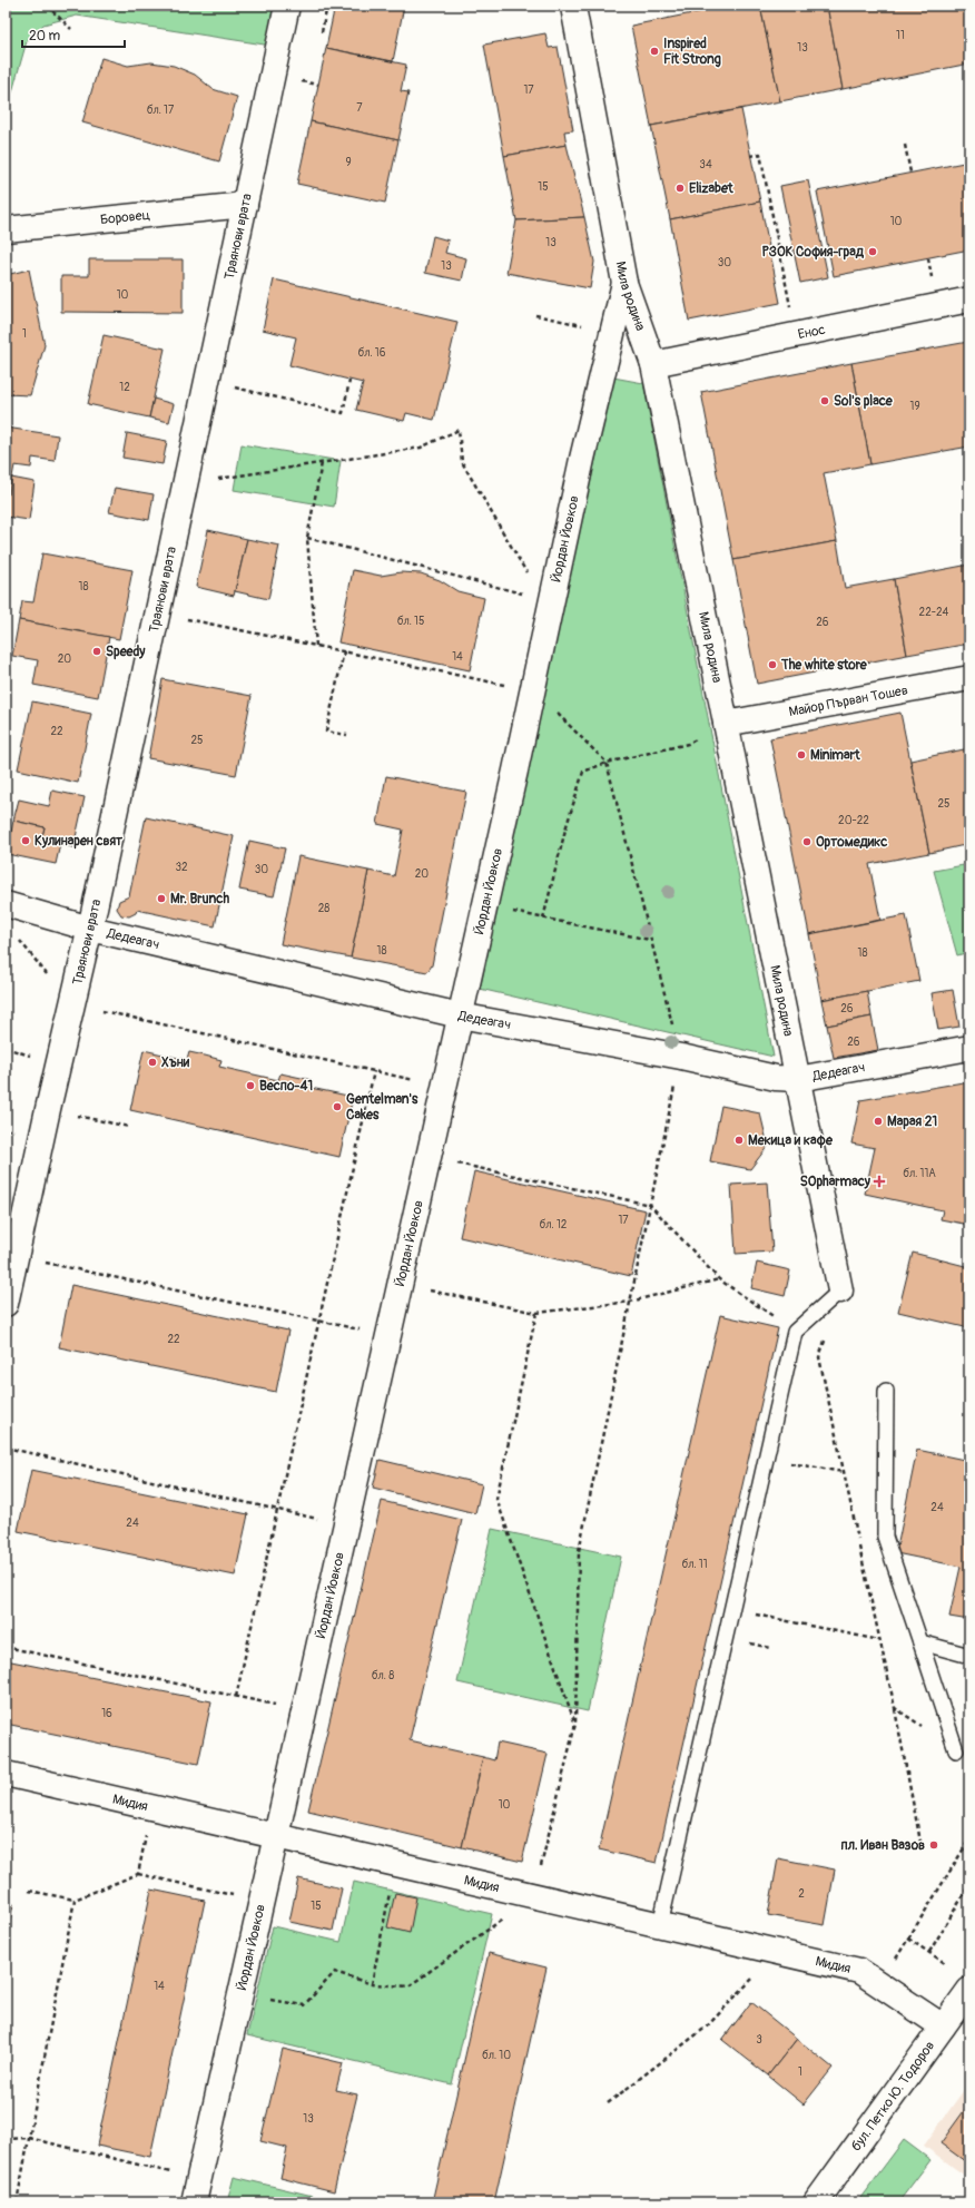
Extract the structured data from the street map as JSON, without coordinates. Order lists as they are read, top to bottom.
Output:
{
  "streets": {
    "street": [
      "Боровец",
      "Траянови врата",
      "Мила родина",
      "Енос",
      "Йордан Йовков",
      "Майор Първан Тошев",
      "Дедеагач",
      "Мидия",
      "бул. Петко Ю. Тодоров"
    ]
  },
  "crossings": [
    ["Боровец", "Траянови врата"],
    ["Траянови врата", "Дедеагач"],
    ["Мила родина", "Енос"],
    ["Мила родина", "Йордан Йовков"],
    ["Мила родина", "Майор Първан Тошев"],
    ["Мила родина", "Дедеагач"],
    ["Йордан Йовков", "Дедеагач"],
    ["Йордан Йовков", "Мидия"],
    ["Мидия", "бул. Петко Ю. Тодоров"]
  ],
  "places": {
    "other": [
      "Inspired Fit Strong",
      "Elizabet",
      "РЗОК София-град",
      "Sol's place",
      "Speedy",
      "The white store",
      "Minimart",
      "Кулинарен свят",
      "Ортомедикс",
      "Mr. Brunch",
      "Хъни",
      "Веспо-41",
      "Gentelman's Cakes",
      "Марая 21",
      "Мекица и кафе",
      "пл. Иван Вазов"
    ],
    "health": ["SOpharmacy"]
  },
  "house_numbers": [
    "11",
    "13",
    "17",
    "7",
    "бл. 17",
    "9",
    "34",
    "15",
    "10",
    "13",
    "30",
    "13",
    "10",
    "1",
    "бл. 16",
    "12",
    "19",
    "18",
    "22-24",
    "бл. 15",
    "26",
    "14",
    "20",
    "22",
    "25",
    "25",
    "20-22",
    "32",
    "30",
    "20",
    "28",
    "18",
    "18",
    "26",
    "26",
    "бл. 11А",
    "17",
    "бл. 12",
    "22",
    "24",
    "24",
    "бл. 11",
    "бл. 8",
    "16",
    "10",
    "2",
    "15",
    "14",
    "3",
    "бл. 10",
    "1",
    "13"
  ],
  "scale_bar": "20 m"
}
